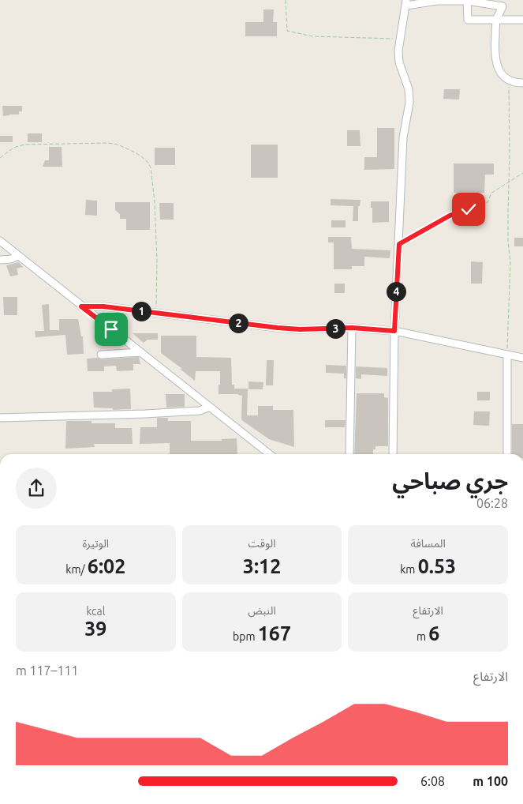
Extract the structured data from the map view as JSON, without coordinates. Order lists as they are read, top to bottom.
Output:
{
  "page": {
    "pins": [
      "4",
      "1",
      "2",
      "3"
    ],
    "heading": ["جري صباحي", "06:28"],
    "stats": [
      ["المسافة", "0.53 km"],
      ["الوقت", "3:12"],
      ["الوتيرة", "6:02 /km"],
      ["الارتفاع", "6 m"],
      ["النبض", "167 bpm"],
      ["kcal", "39"]
    ],
    "chart": ["الارتفاع", "111–117 m"],
    "list": [
      {
        "name": "100 m",
        "note": "6:08"
      }
    ]
  }
}
